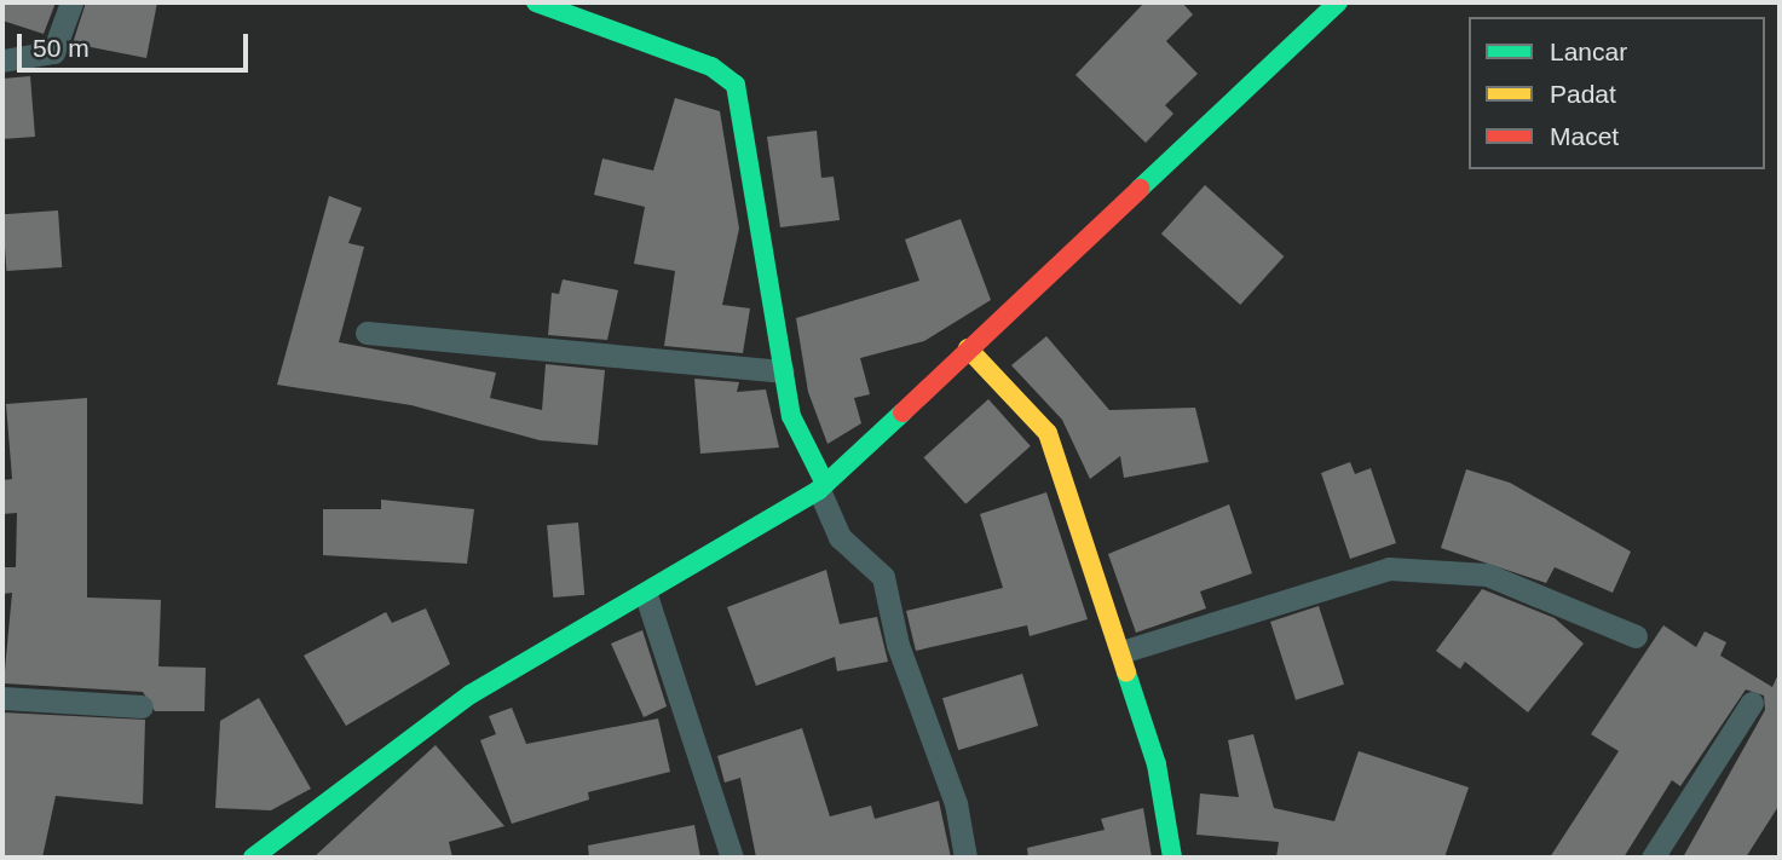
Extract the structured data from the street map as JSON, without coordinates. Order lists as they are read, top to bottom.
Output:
{
  "legend": ["Lancar", "Padat", "Macet"],
  "scale_bar": "50 m"
}
